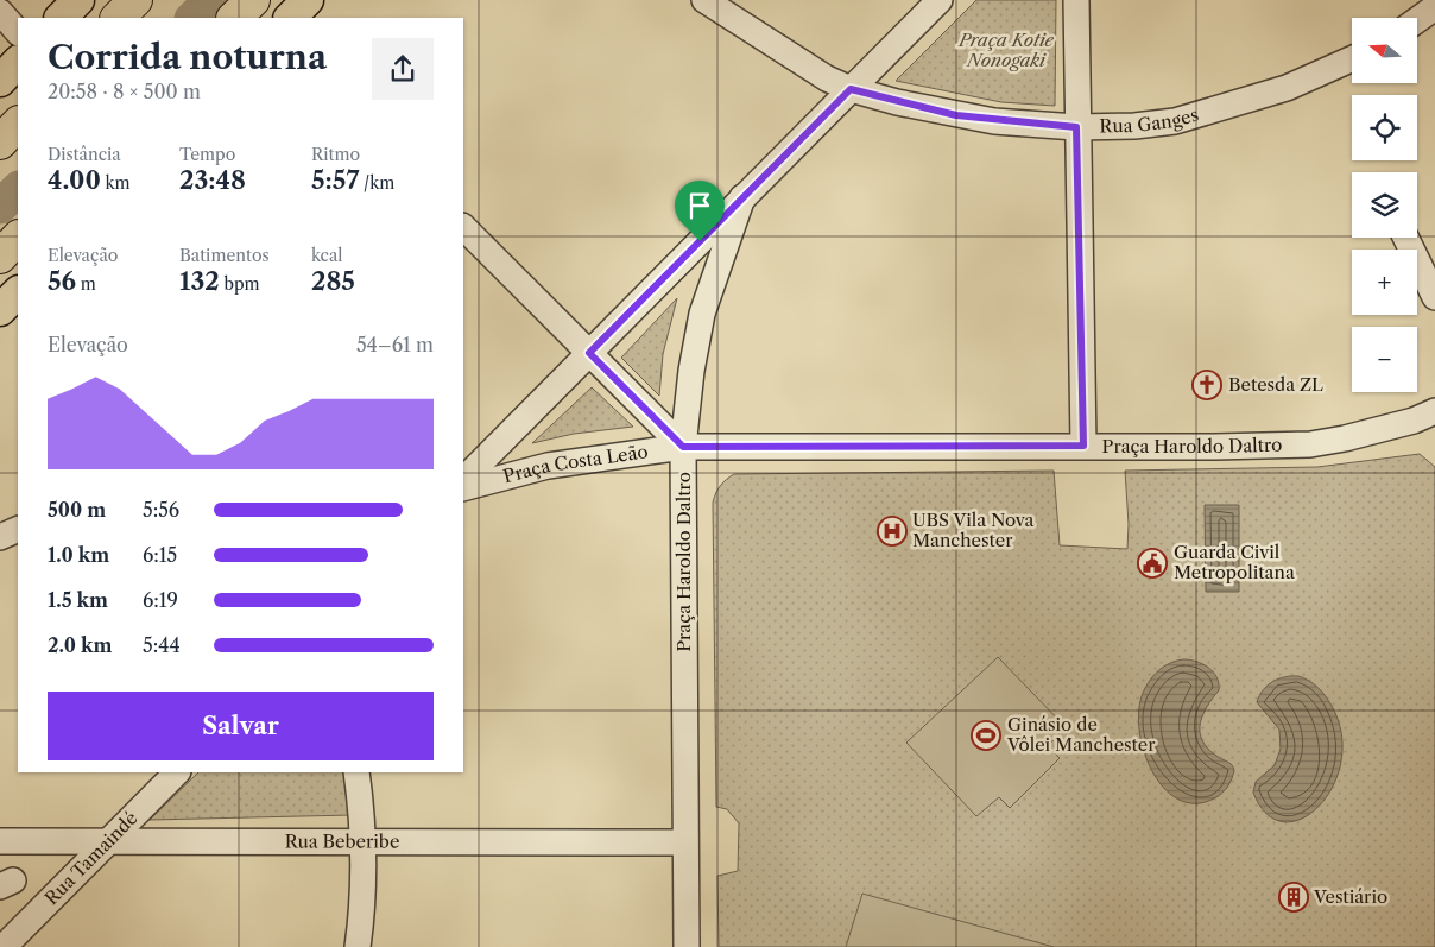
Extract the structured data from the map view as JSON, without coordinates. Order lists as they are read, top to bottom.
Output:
{
  "streets": {
    "street": [
      "Rua Ganges",
      "Praça Haroldo Daltro",
      "Praça Costa Leão",
      "Rua Beberibe",
      "Rua Tamaindé"
    ]
  },
  "crossings": [
    ["Praça Haroldo Daltro", "Praça Costa Leão"],
    ["Praça Haroldo Daltro", "Rua Beberibe"],
    ["Rua Beberibe", "Rua Tamaindé"]
  ],
  "parks": ["Praça Kotie Nonogaki"],
  "places": {
    "church": ["Betesda ZL"],
    "hospital": ["UBS Vila Nova Manchester"],
    "public building": ["Guarda Civil Metropolitana"],
    "sports": ["Ginásio de Vôlei Manchester"],
    "building": ["Vestiário"]
  },
  "north": "left",
  "page": {
    "map_buttons": ["+", "−"],
    "heading": ["Corrida noturna", "20:58 · 8 × 500 m"],
    "stats": [
      ["Distância", "4.00 km"],
      ["Tempo", "23:48"],
      ["Ritmo", "5:57 /km"],
      ["Elevação", "56 m"],
      ["Batimentos", "132 bpm"],
      ["kcal", "285"]
    ],
    "chart": ["Elevação", "54–61 m"],
    "list": [
      {
        "name": "500 m",
        "note": "5:56"
      },
      {
        "name": "1.0 km",
        "note": "6:15"
      },
      {
        "name": "1.5 km",
        "note": "6:19"
      },
      {
        "name": "2.0 km",
        "note": "5:44"
      }
    ],
    "buttons": "Salvar"
  }
}
